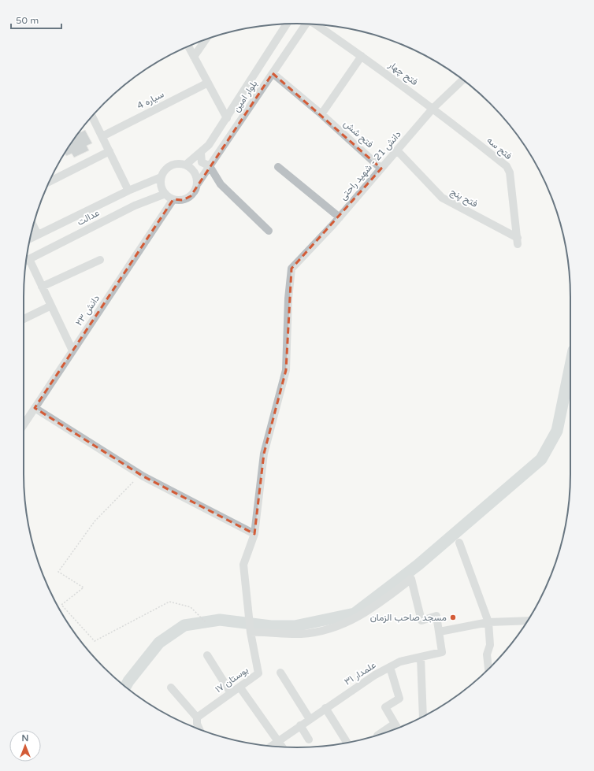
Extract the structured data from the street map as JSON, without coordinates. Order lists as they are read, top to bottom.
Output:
{
  "streets": {
    "street": [
      "فتح چهار",
      "بلوار امین",
      "سیاره 4",
      "فتح شش",
      "فتح سه",
      "دانش 21 - شهید راحتی",
      "فتح پنج",
      "عدالت",
      "دانش ۲۳",
      "علمدار ۳۱",
      "بوستان ۱۷"
    ]
  },
  "crossings": [
    ["فتح چهار", "فتح سه"],
    ["فتح چهار", "دانش 21 - شهید راحتی"],
    ["بلوار امین", "فتح شش"],
    ["بلوار امین", "عدالت"],
    ["بلوار امین", "دانش ۲۳"],
    ["فتح شش", "دانش 21 - شهید راحتی"],
    ["فتح سه", "دانش 21 - شهید راحتی"],
    ["فتح سه", "فتح پنج"],
    ["دانش 21 - شهید راحتی", "فتح پنج"],
    ["عدالت", "دانش ۲۳"],
    ["علمدار ۳۱", "بوستان ۱۷"]
  ],
  "places": ["مسجد صاحب الزمان"],
  "scale_bar": "50 m",
  "north": "top"
}
